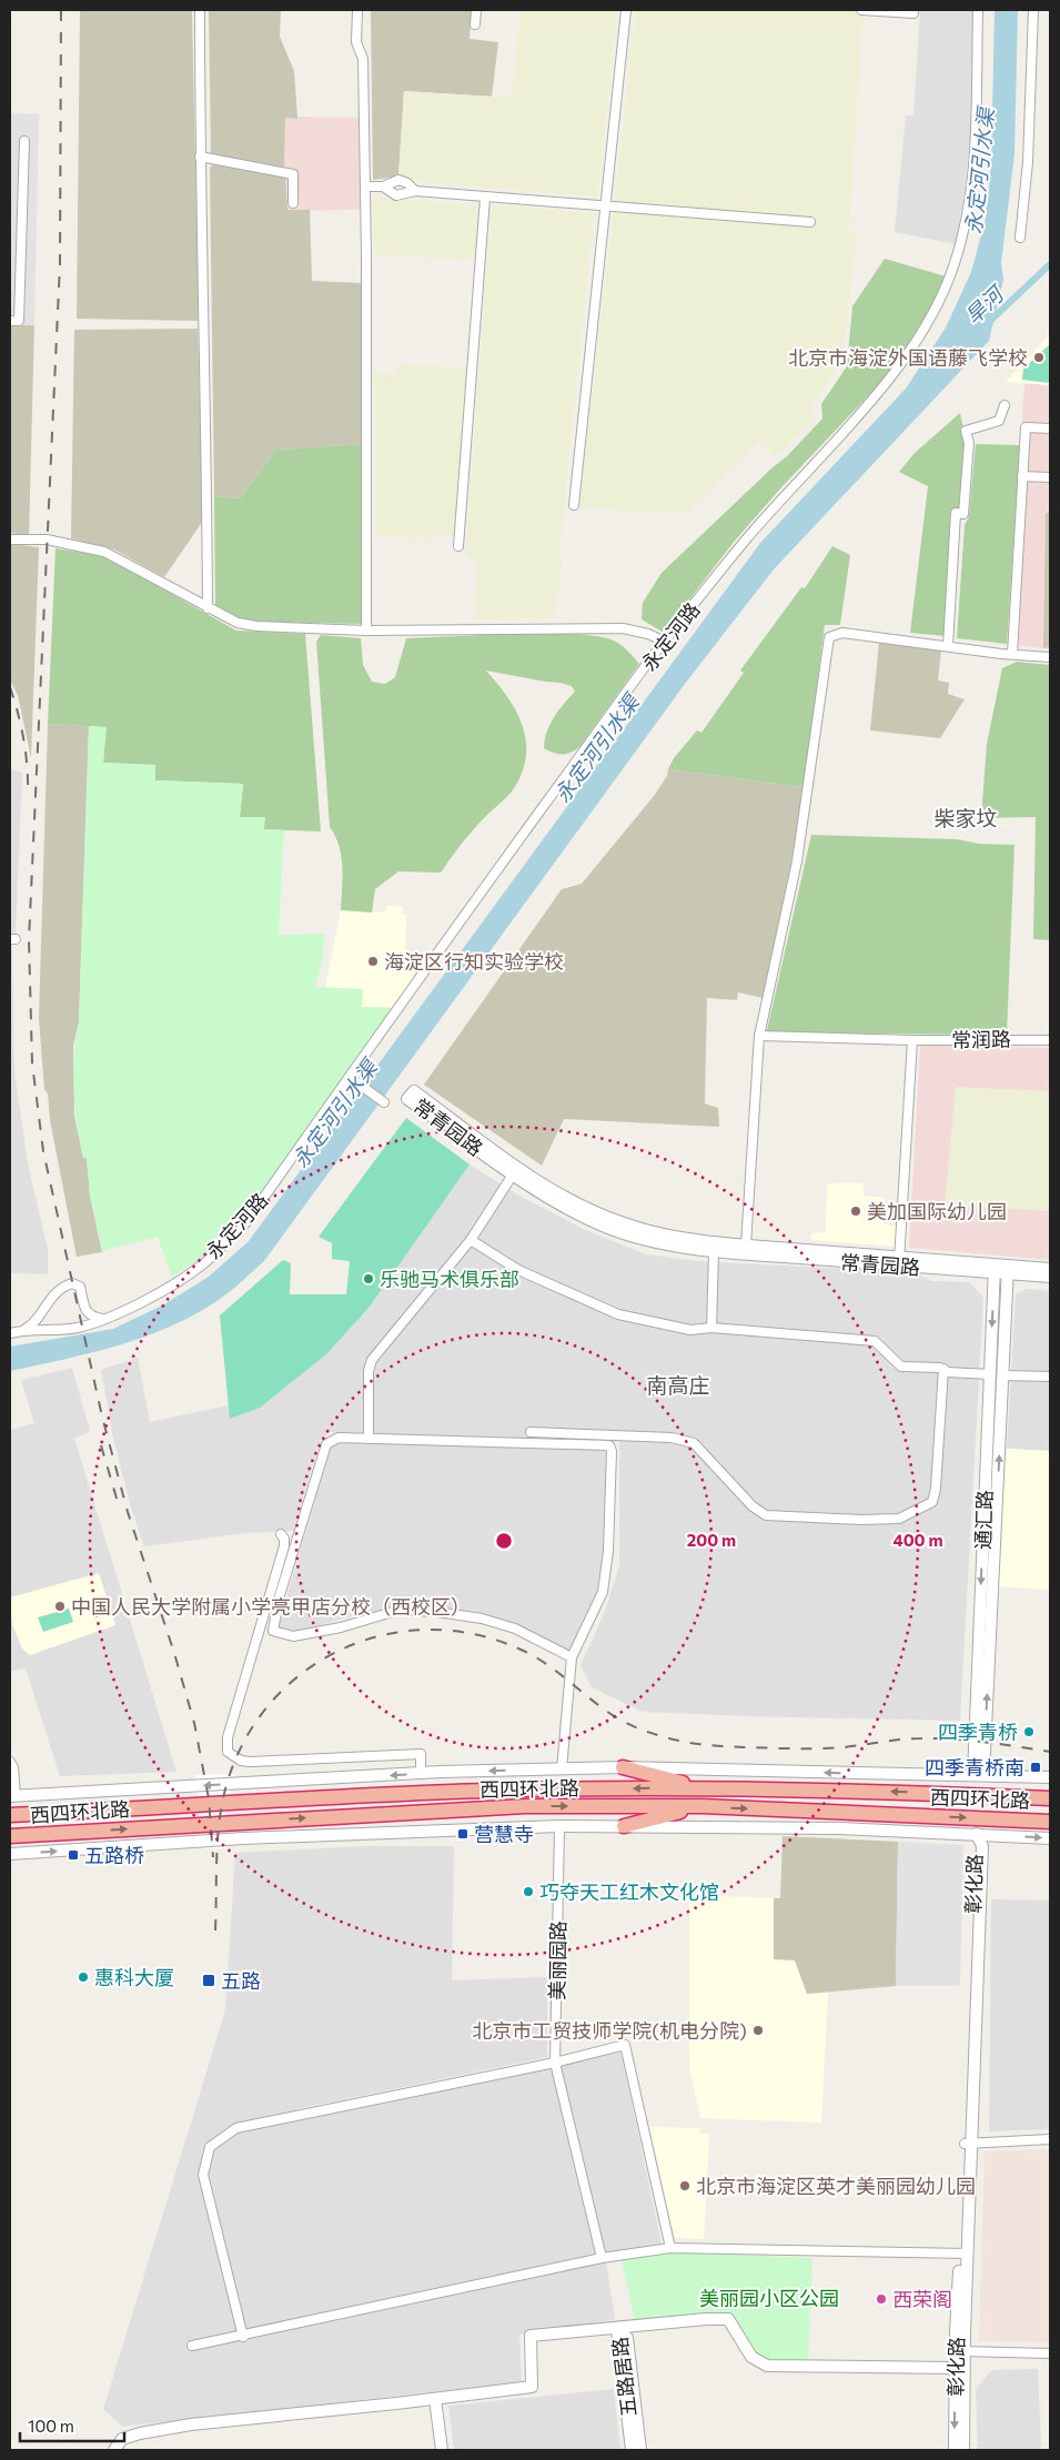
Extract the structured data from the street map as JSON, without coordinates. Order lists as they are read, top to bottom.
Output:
{
  "streets": {
    "highway": ["西四环北路"],
    "street": [
      "永定河路",
      "常润路",
      "常青园路",
      "通汇路",
      "彰化路",
      "美丽园路",
      "五路居路"
    ]
  },
  "crossings": [
    ["常青园路", "通汇路"],
    ["通汇路", "西四环北路"],
    ["西四环北路", "彰化路"],
    ["西四环北路", "美丽园路"]
  ],
  "districts": ["柴家坟", "南高庄"],
  "water": ["永定河引水渠", "旱河"],
  "parks": ["美丽园小区公园"],
  "places": {
    "other": [
      "北京市海淀外国语藤飞学校",
      "海淀区行知实验学校",
      "美加国际幼儿园",
      "乐驰马术俱乐部",
      "中国人民大学附属小学亮甲店分校（西校区）",
      "四季青桥",
      "巧夺天工红木文化馆",
      "惠科大厦",
      "北京市工贸技师学院(机电分院)",
      "北京市海淀区英才美丽园幼儿园",
      "西荣阁"
    ],
    "transit": [
      "四季青桥南",
      "营慧寺",
      "五路桥",
      "五路"
    ]
  },
  "scale_bar": "100 m",
  "rings": ["200 m", "400 m"]
}
